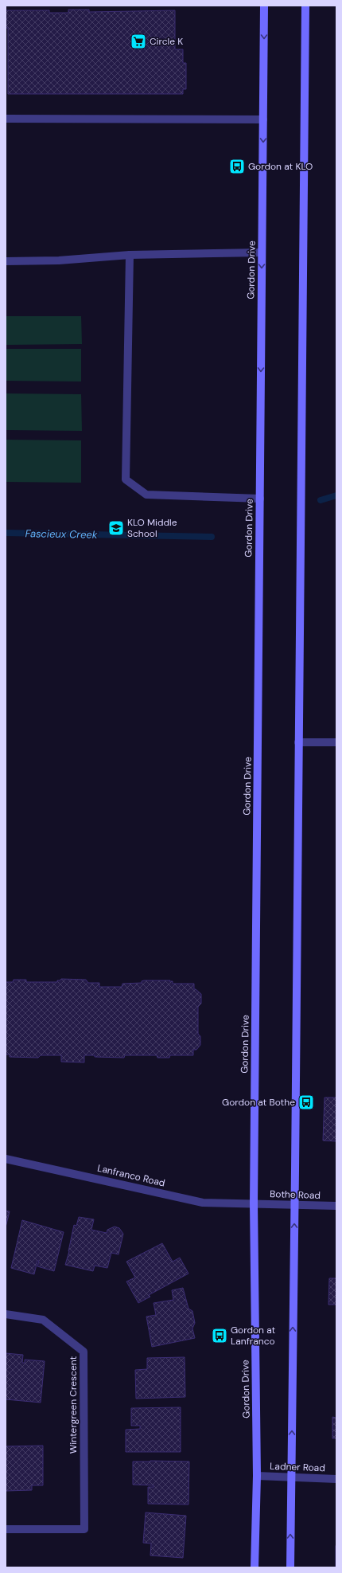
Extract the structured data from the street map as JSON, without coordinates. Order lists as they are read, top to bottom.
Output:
{
  "streets": {
    "main road": ["Gordon Drive"],
    "street": [
      "Lanfranco Road",
      "Bothe Road",
      "Wintergreen Crescent",
      "Ladner Road"
    ]
  },
  "crossings": [
    ["Gordon Drive", "Lanfranco Road"],
    ["Gordon Drive", "Bothe Road"],
    ["Gordon Drive", "Ladner Road"],
    ["Lanfranco Road", "Bothe Road"]
  ],
  "water": ["Fascieux Creek"],
  "places": {
    "supermarket": ["Circle K"],
    "bus stop": ["Gordon at KLO", "Gordon at Bothe", "Gordon at Lanfranco"],
    "school or university": ["KLO Middle School"]
  }
}
